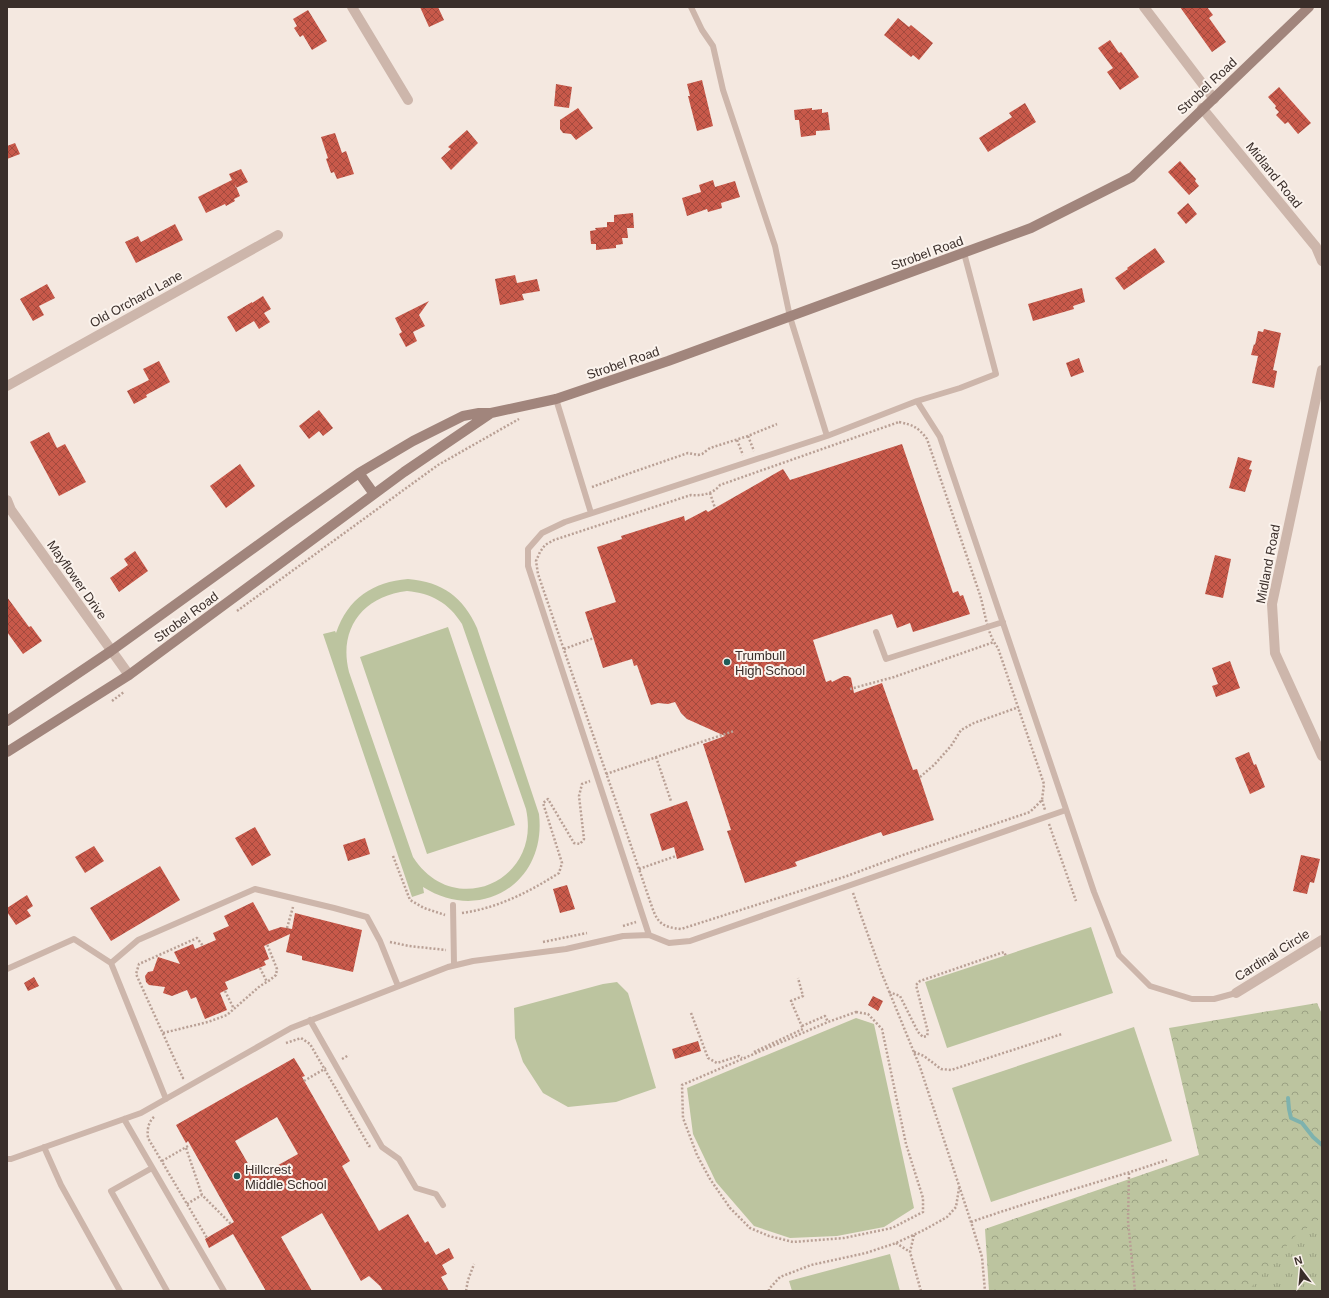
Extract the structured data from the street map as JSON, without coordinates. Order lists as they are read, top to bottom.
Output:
{
  "streets": {
    "street": [
      "Strobel Road",
      "Midland Road",
      "Old Orchard Lane",
      "Mayflower Drive",
      "Cardinal Circle"
    ]
  },
  "crossings": [
    ["Strobel Road", "Midland Road"],
    ["Strobel Road", "Mayflower Drive"]
  ],
  "places": ["Trumbull High School", "Hillcrest Middle School"],
  "north": "top"
}
